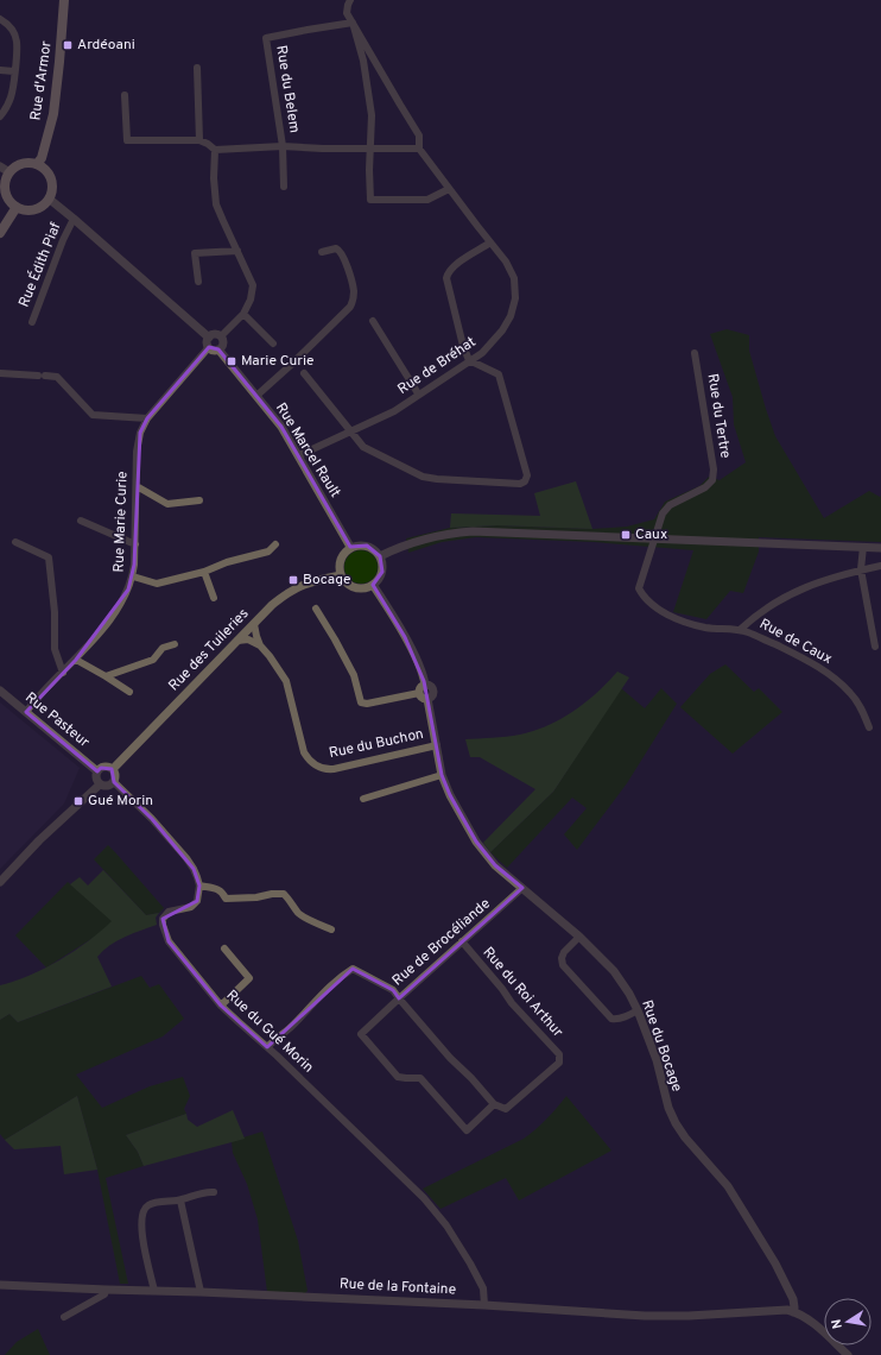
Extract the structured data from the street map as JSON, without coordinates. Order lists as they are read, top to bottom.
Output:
{
  "streets": {
    "main road": ["Rue d'Armor"],
    "street": [
      "Rue du Belem",
      "Rue Édith Piaf",
      "Rue de Bréhat",
      "Rue du Tertre",
      "Rue Marcel Rault",
      "Rue Marie Curie",
      "Rue de Caux",
      "Rue des Tuileries",
      "Rue Pasteur",
      "Rue du Buchon",
      "Rue de Brocéliande",
      "Rue du Roi Arthur",
      "Rue du Gué Morin",
      "Rue du Bocage",
      "Rue de la Fontaine"
    ]
  },
  "crossings": [
    ["Rue de Bréhat", "Rue Marcel Rault"],
    ["Rue du Tertre", "Rue de Caux"],
    ["Rue Marcel Rault", "Rue Marie Curie"],
    ["Rue Marcel Rault", "Rue des Tuileries"],
    ["Rue Marie Curie", "Rue Pasteur"],
    ["Rue des Tuileries", "Rue Pasteur"],
    ["Rue des Tuileries", "Rue du Buchon"],
    ["Rue du Buchon", "Rue du Bocage"],
    ["Rue de Brocéliande", "Rue du Roi Arthur"],
    ["Rue de Brocéliande", "Rue du Gué Morin"],
    ["Rue de Brocéliande", "Rue du Bocage"],
    ["Rue du Gué Morin", "Rue de la Fontaine"],
    ["Rue du Bocage", "Rue de la Fontaine"]
  ],
  "places": {
    "transit": [
      "Ardéoani",
      "Marie Curie",
      "Caux",
      "Bocage",
      "Gué Morin"
    ]
  },
  "north": "left"
}
